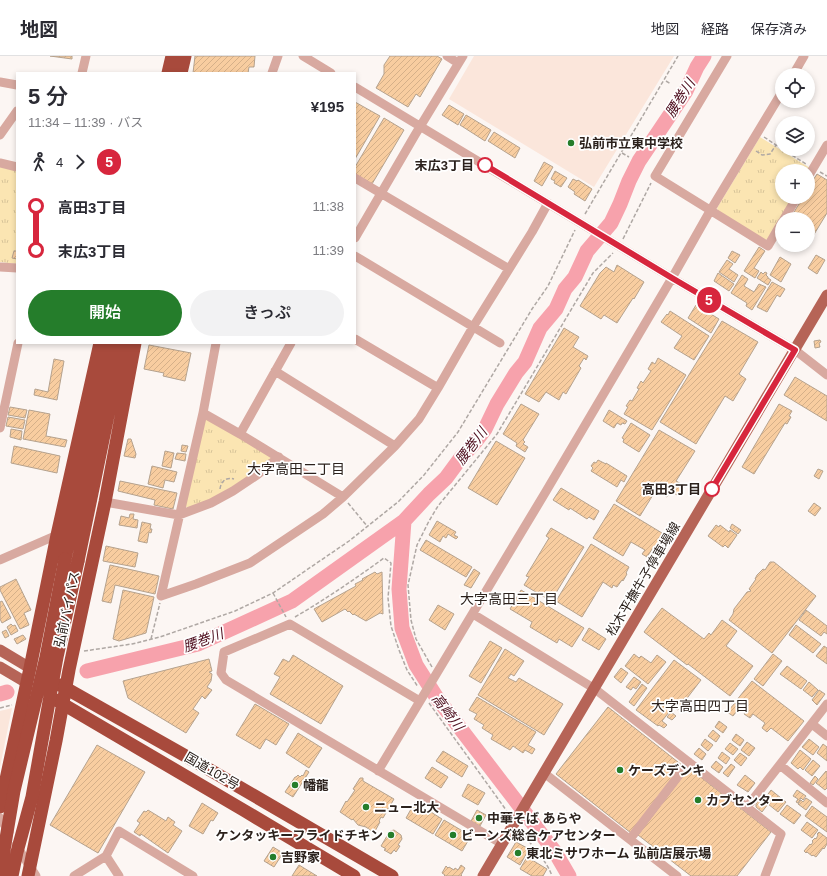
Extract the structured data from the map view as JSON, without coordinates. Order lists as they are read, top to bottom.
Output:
{
  "streets": {
    "highway": ["弘前バイパス", "国道102号"],
    "main road": ["松木平撫牛子停車場線"]
  },
  "districts": ["大字高田二丁目", "大字高田三丁目", "大字高田四丁目"],
  "water": ["腰巻川", "高崎川"],
  "places": [
    "弘前市立東中学校",
    "末広3丁目",
    "高田3丁目",
    "ケーズデンキ",
    "幡龍",
    "カブセンター",
    "ニュー北大",
    "中華そば あらや",
    "ケンタッキーフライドチキン",
    "ビーンズ総合ケアセンター",
    "東北ミサワホーム 弘前店展示場",
    "吉野家"
  ],
  "lines": ["bus line 5"],
  "page": {
    "header": "地図",
    "nav": ["地図", "経路", "保存済み"],
    "on_map": "5",
    "map_buttons": ["+", "−"],
    "heading": ["5 分", "11:34 – 11:39 · バス", "¥195"],
    "legs": ["4", "5"],
    "list": [
      {
        "name": "高田3丁目",
        "value": "11:38"
      },
      {
        "name": "末広3丁目",
        "value": "11:39"
      }
    ],
    "buttons": ["開始", "きっぷ"]
  }
}
